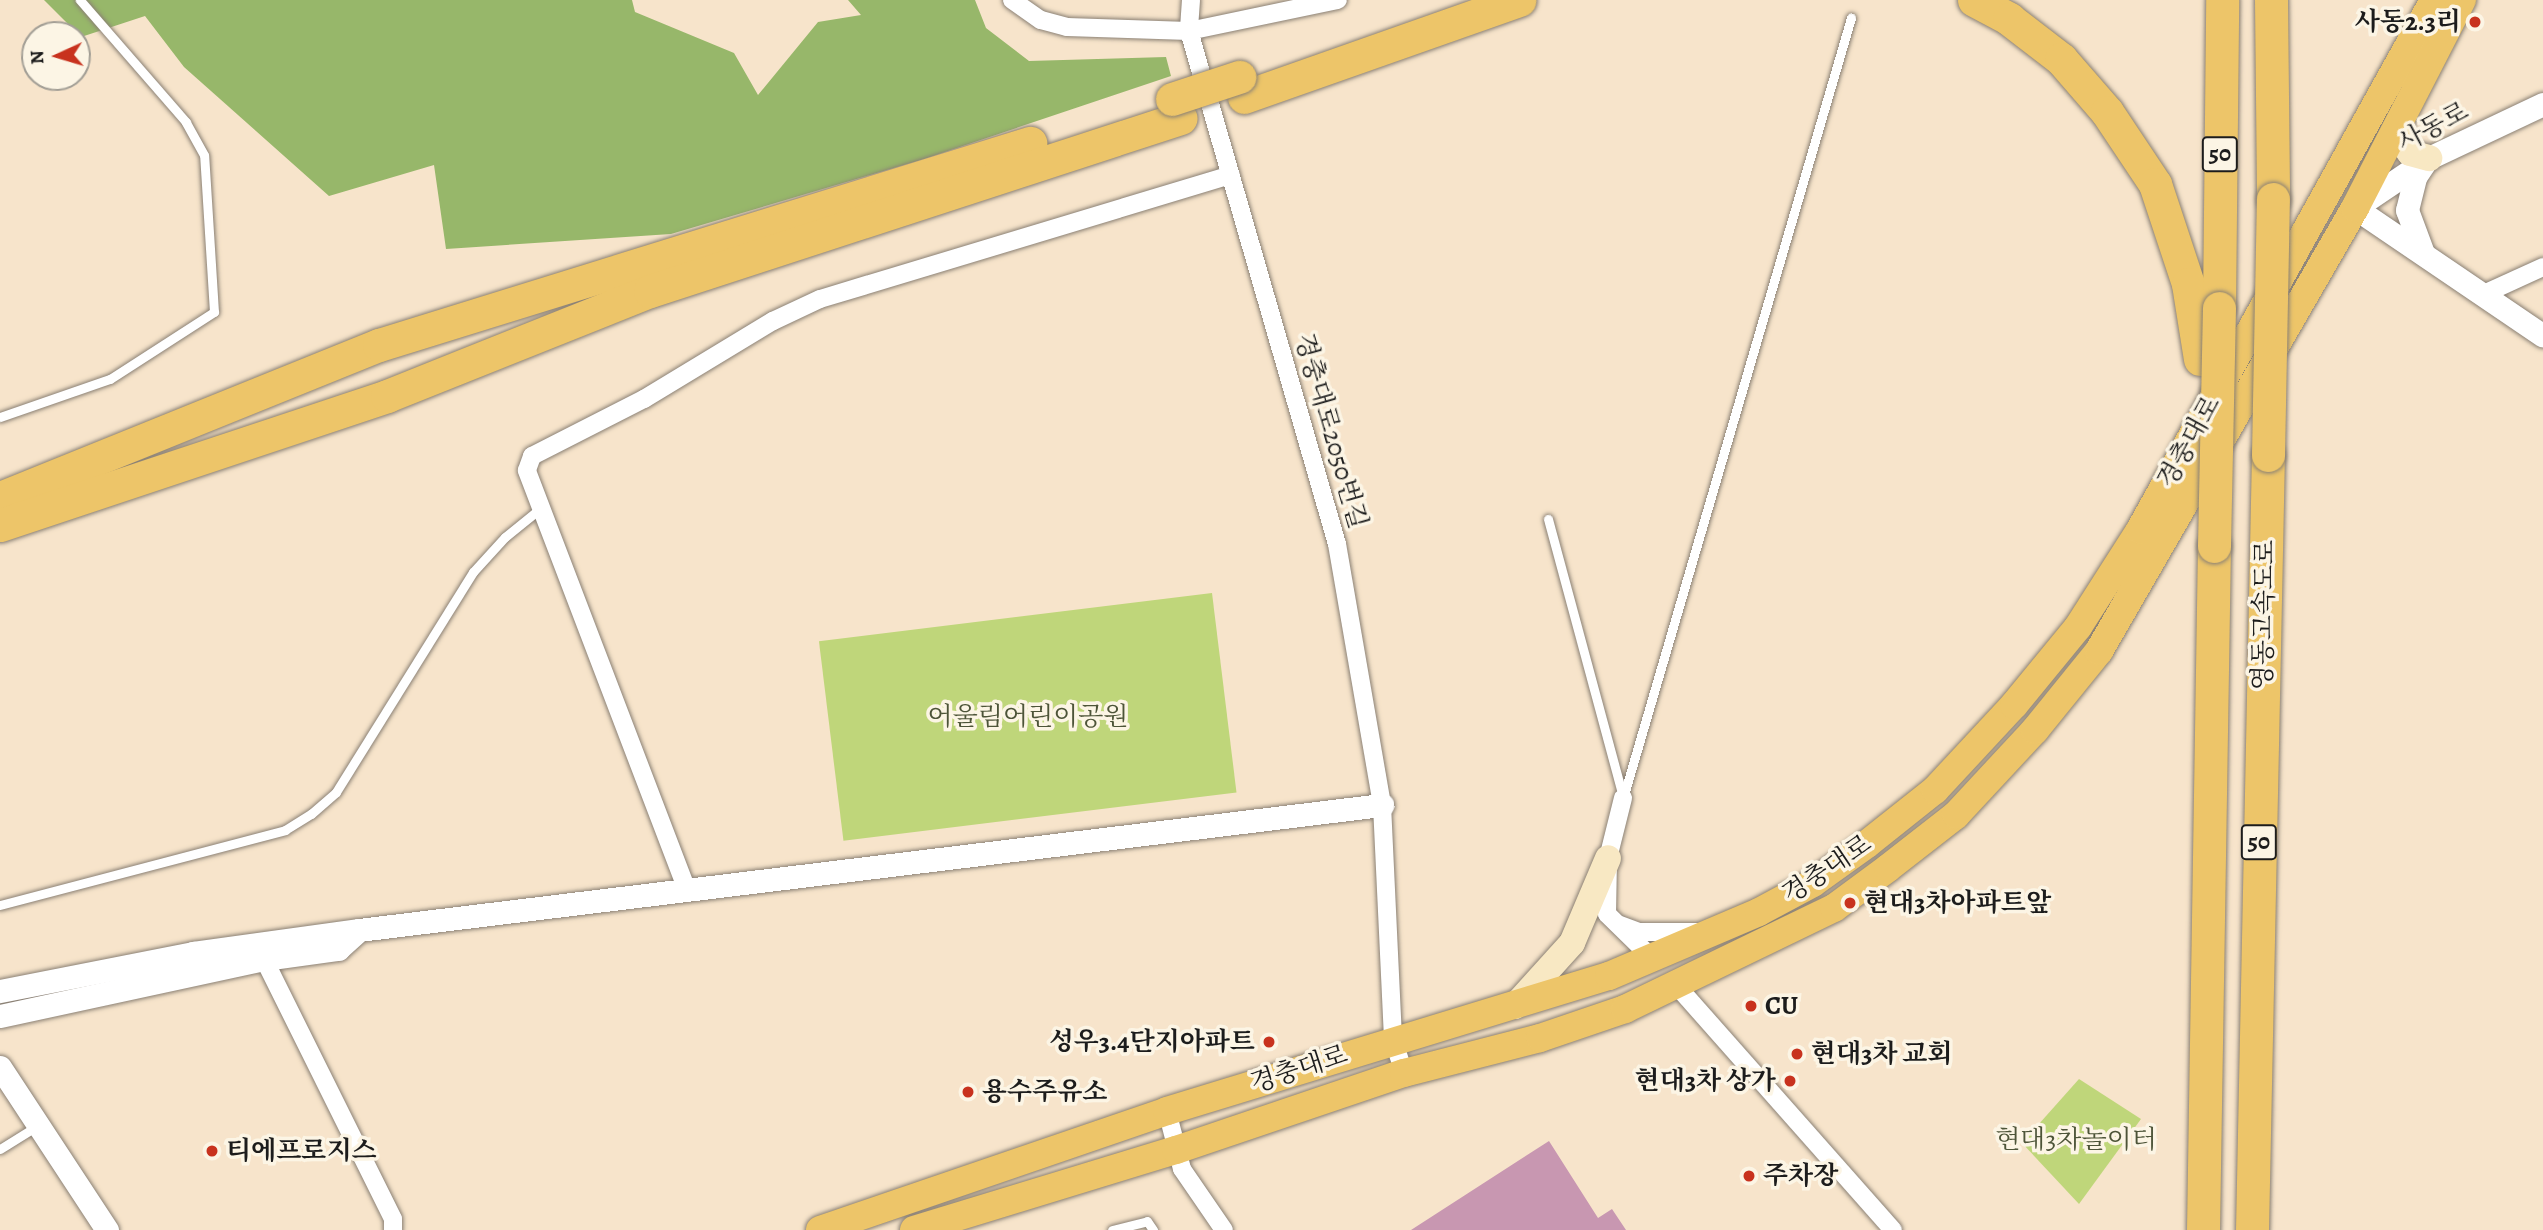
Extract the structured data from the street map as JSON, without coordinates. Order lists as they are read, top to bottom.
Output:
{
  "streets": {
    "highway": ["50", "영동고속도로"],
    "main road": ["경충대로"],
    "street": ["사동로", "경충대로2050번길"]
  },
  "crossings": [
    ["사동로", "경충대로"],
    ["경충대로2050번길", "경충대로"]
  ],
  "parks": ["어울림어린이공원", "현대3차놀이터"],
  "places": [
    "사동2.3리",
    "현대3차아파트앞",
    "CU",
    "성우3.4단지아파트",
    "현대3차 교회",
    "현대3차 상가",
    "용수주유소",
    "티에프로지스",
    "주차장"
  ],
  "north": "left"
}
